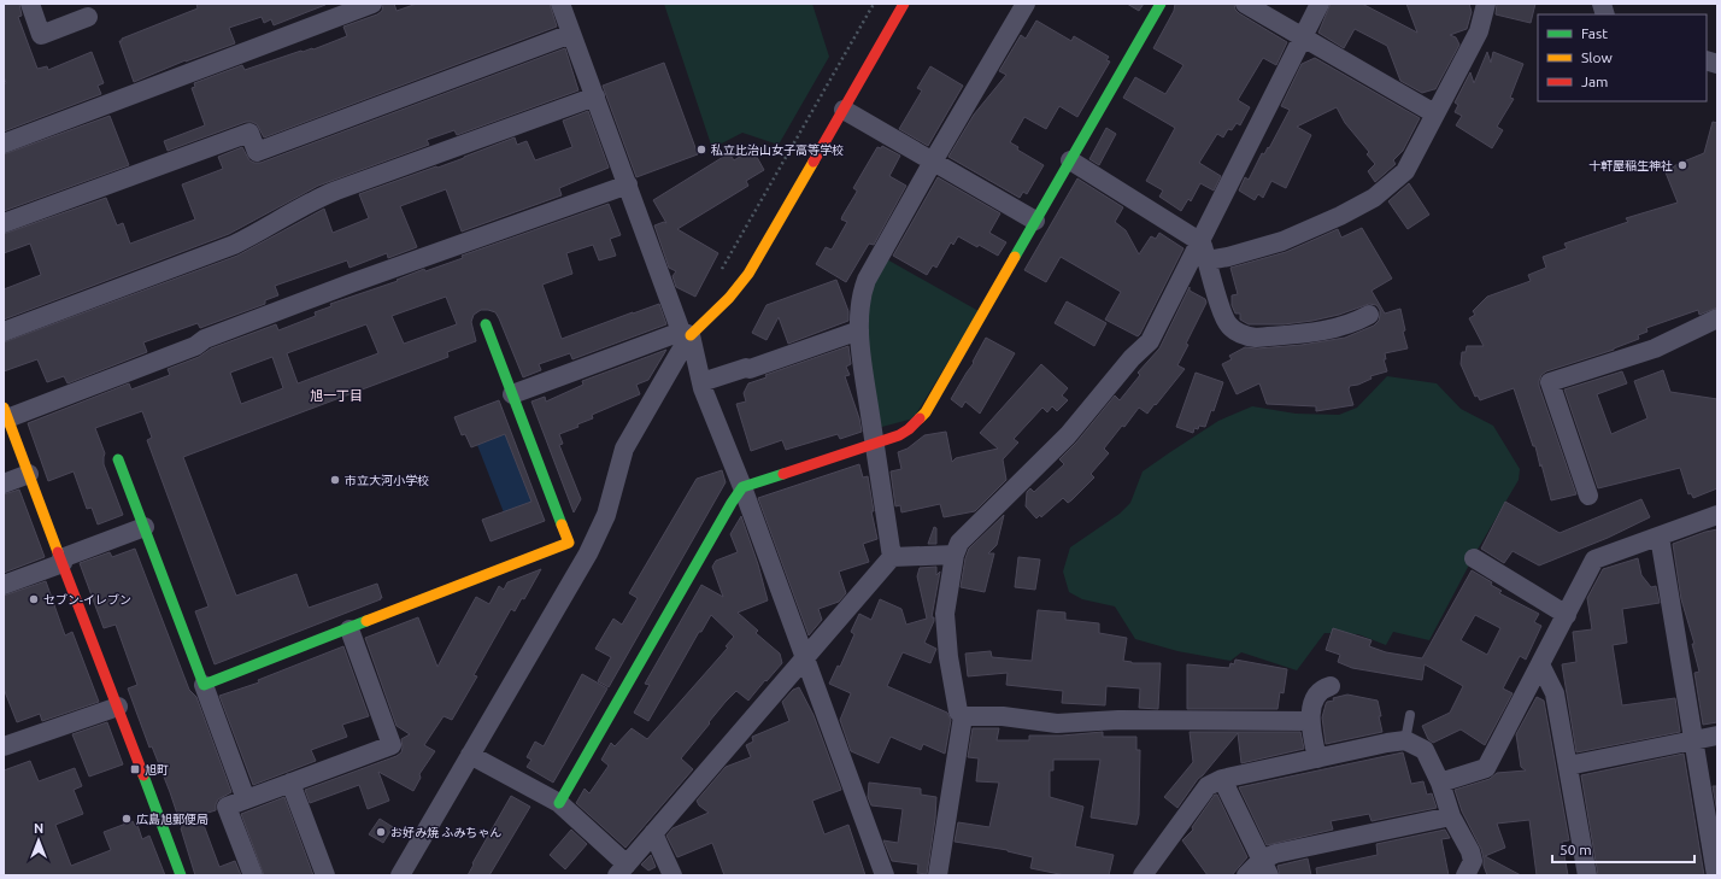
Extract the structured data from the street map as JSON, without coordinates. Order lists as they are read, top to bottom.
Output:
{
  "districts": ["旭一丁目"],
  "places": {
    "other": [
      "私立比治山女子高等学校",
      "十軒屋稲生神社",
      "市立大河小学校",
      "セブン-イレブン",
      "広島旭郵便局",
      "お好み焼 ふみちゃん"
    ],
    "transit": ["旭町"]
  },
  "legend": ["Fast", "Slow", "Jam"],
  "scale_bar": "50 m",
  "north": "top"
}
